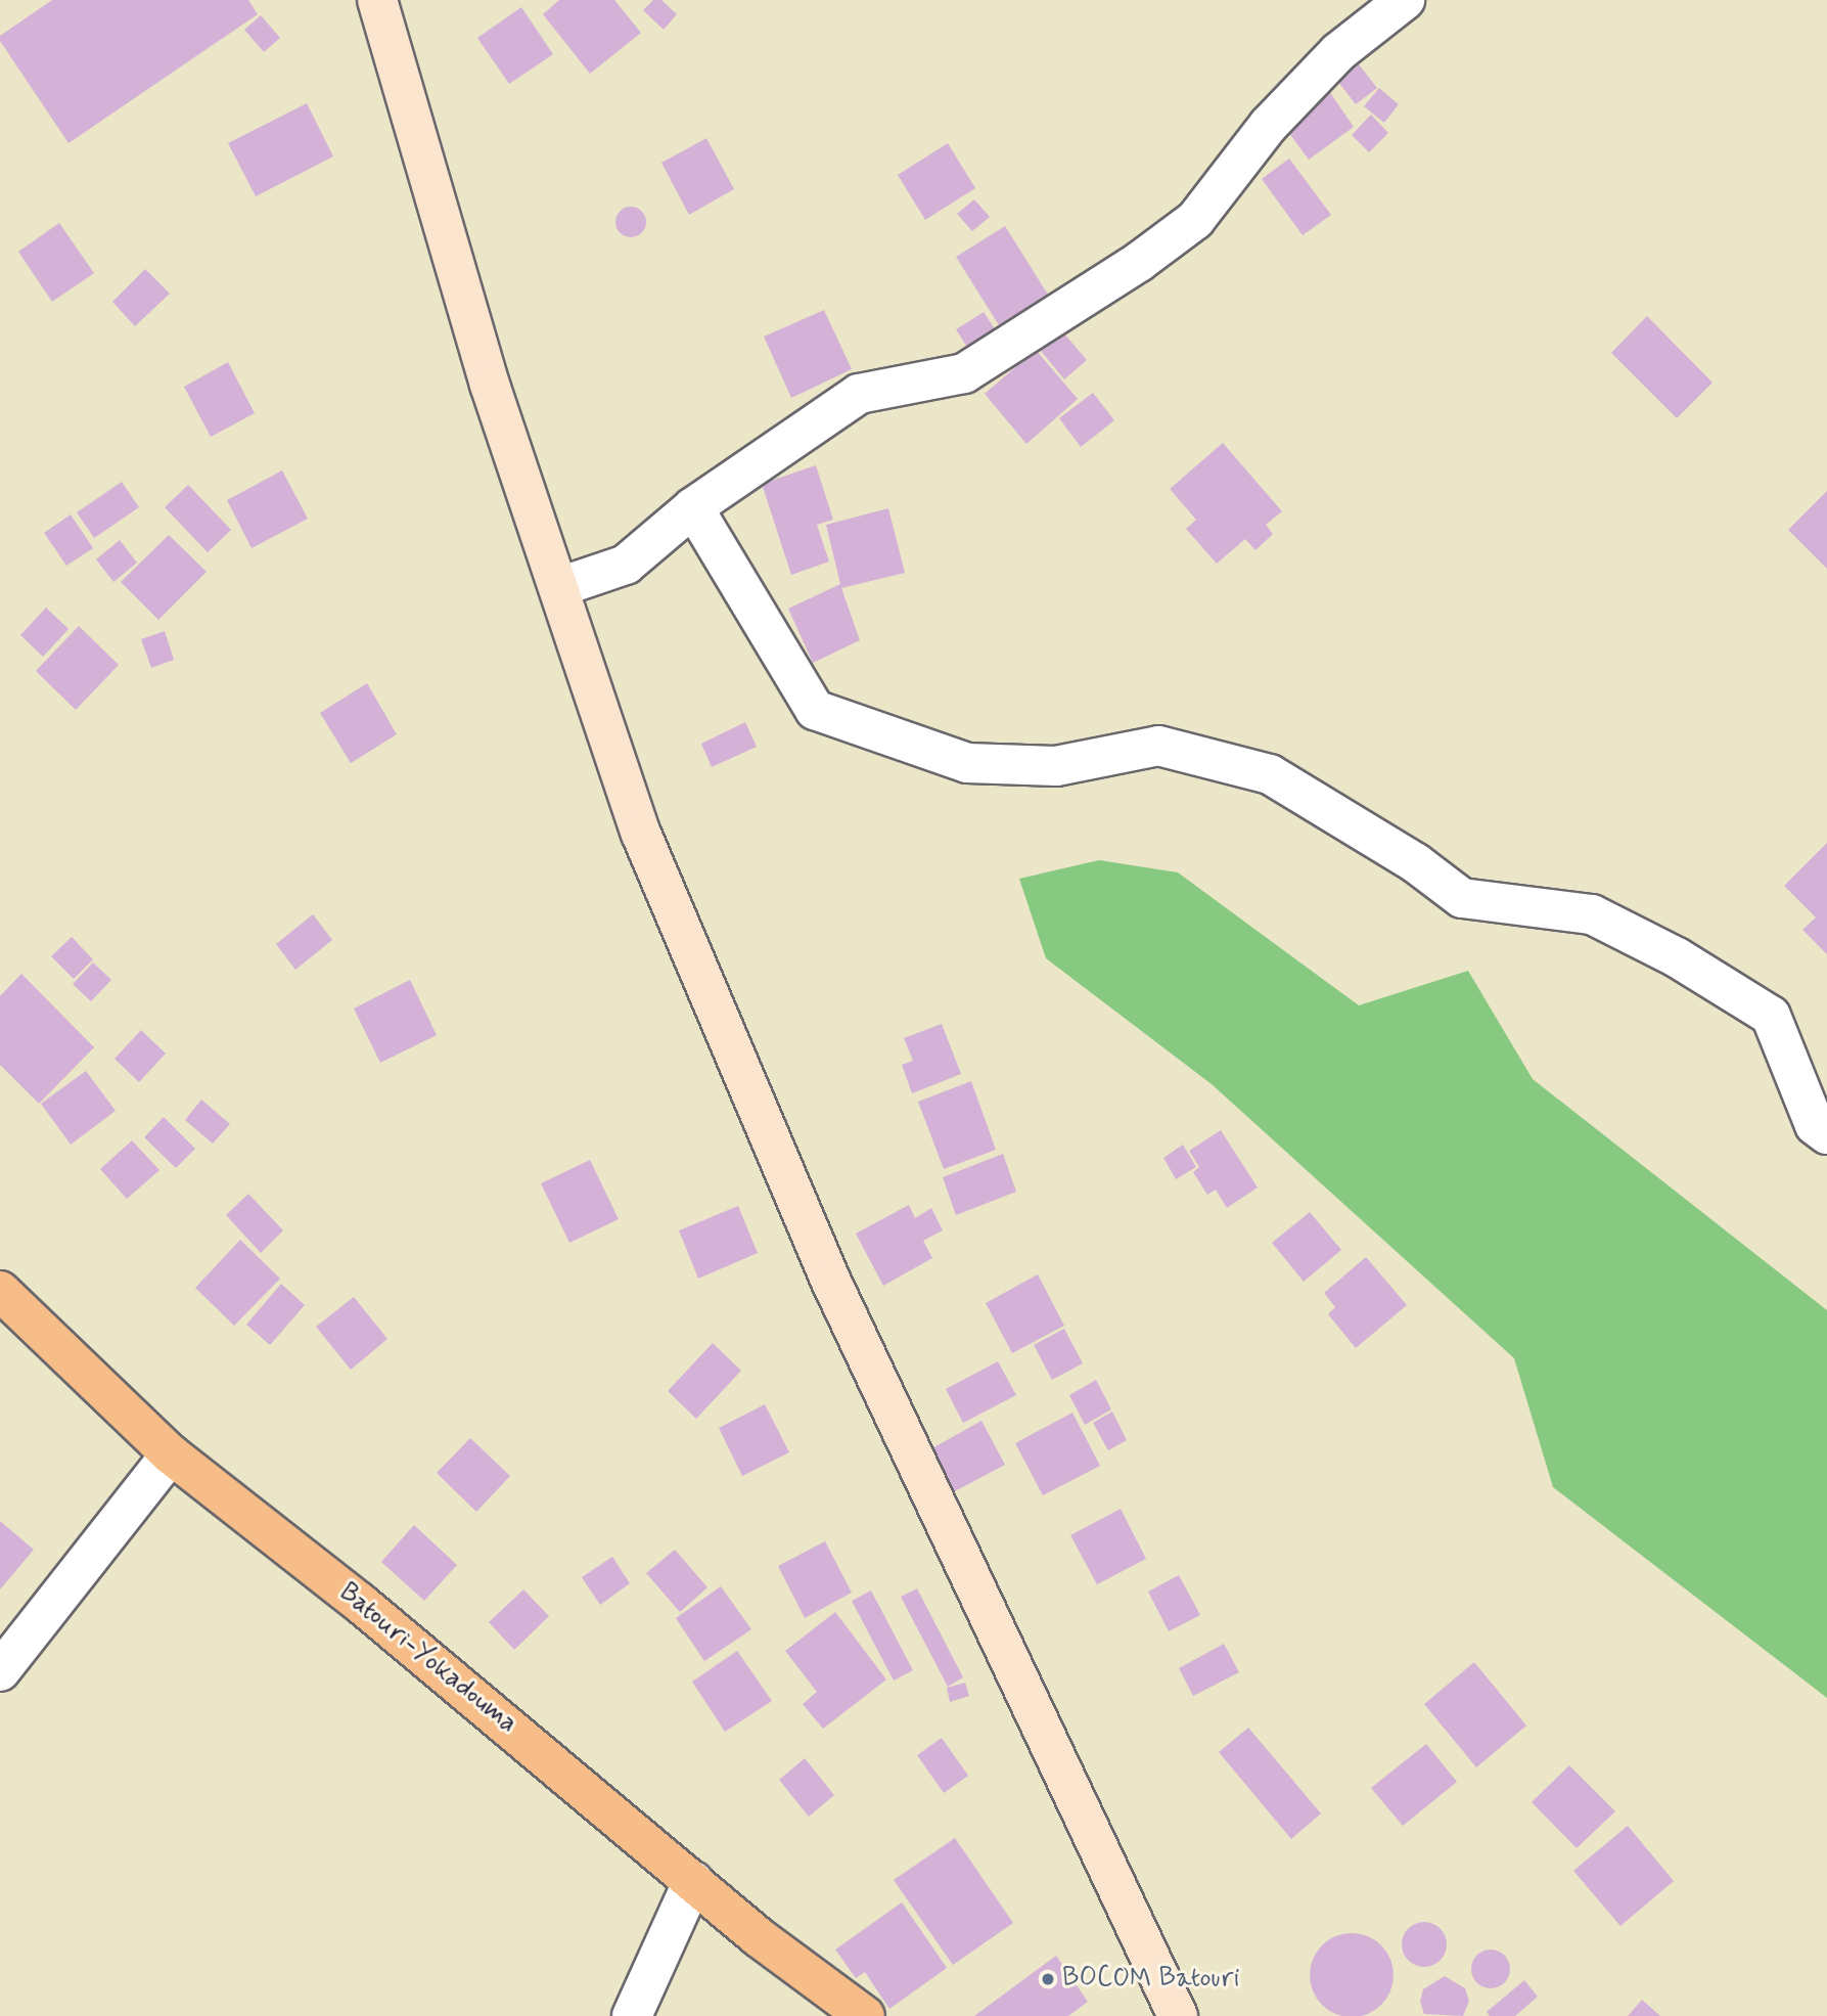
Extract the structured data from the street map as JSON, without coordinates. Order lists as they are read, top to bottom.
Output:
{
  "streets": {
    "highway": ["Batouri-Yokadouma"]
  },
  "places": ["BOCOM Batouri"]
}
